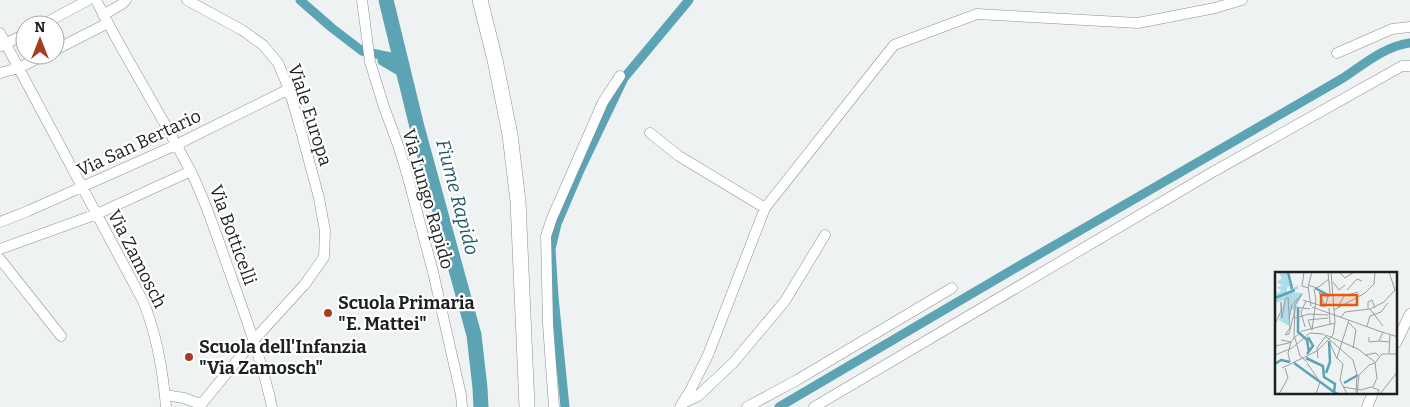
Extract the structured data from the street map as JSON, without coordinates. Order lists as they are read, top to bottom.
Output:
{
  "streets": {
    "street": [
      "Viale Europa",
      "Via San Bertario",
      "Via Lungo Rapido",
      "Via Botticelli",
      "Via Zamosch"
    ]
  },
  "crossings": [
    ["Viale Europa", "Via San Bertario"],
    ["Viale Europa", "Via Botticelli"],
    ["Via San Bertario", "Via Botticelli"],
    ["Via San Bertario", "Via Zamosch"]
  ],
  "water": ["Fiume Rapido"],
  "places": ["Scuola Primaria \"E. Mattei\"", "Scuola dell'Infanzia \"Via Zamosch\""],
  "north": "top"
}
